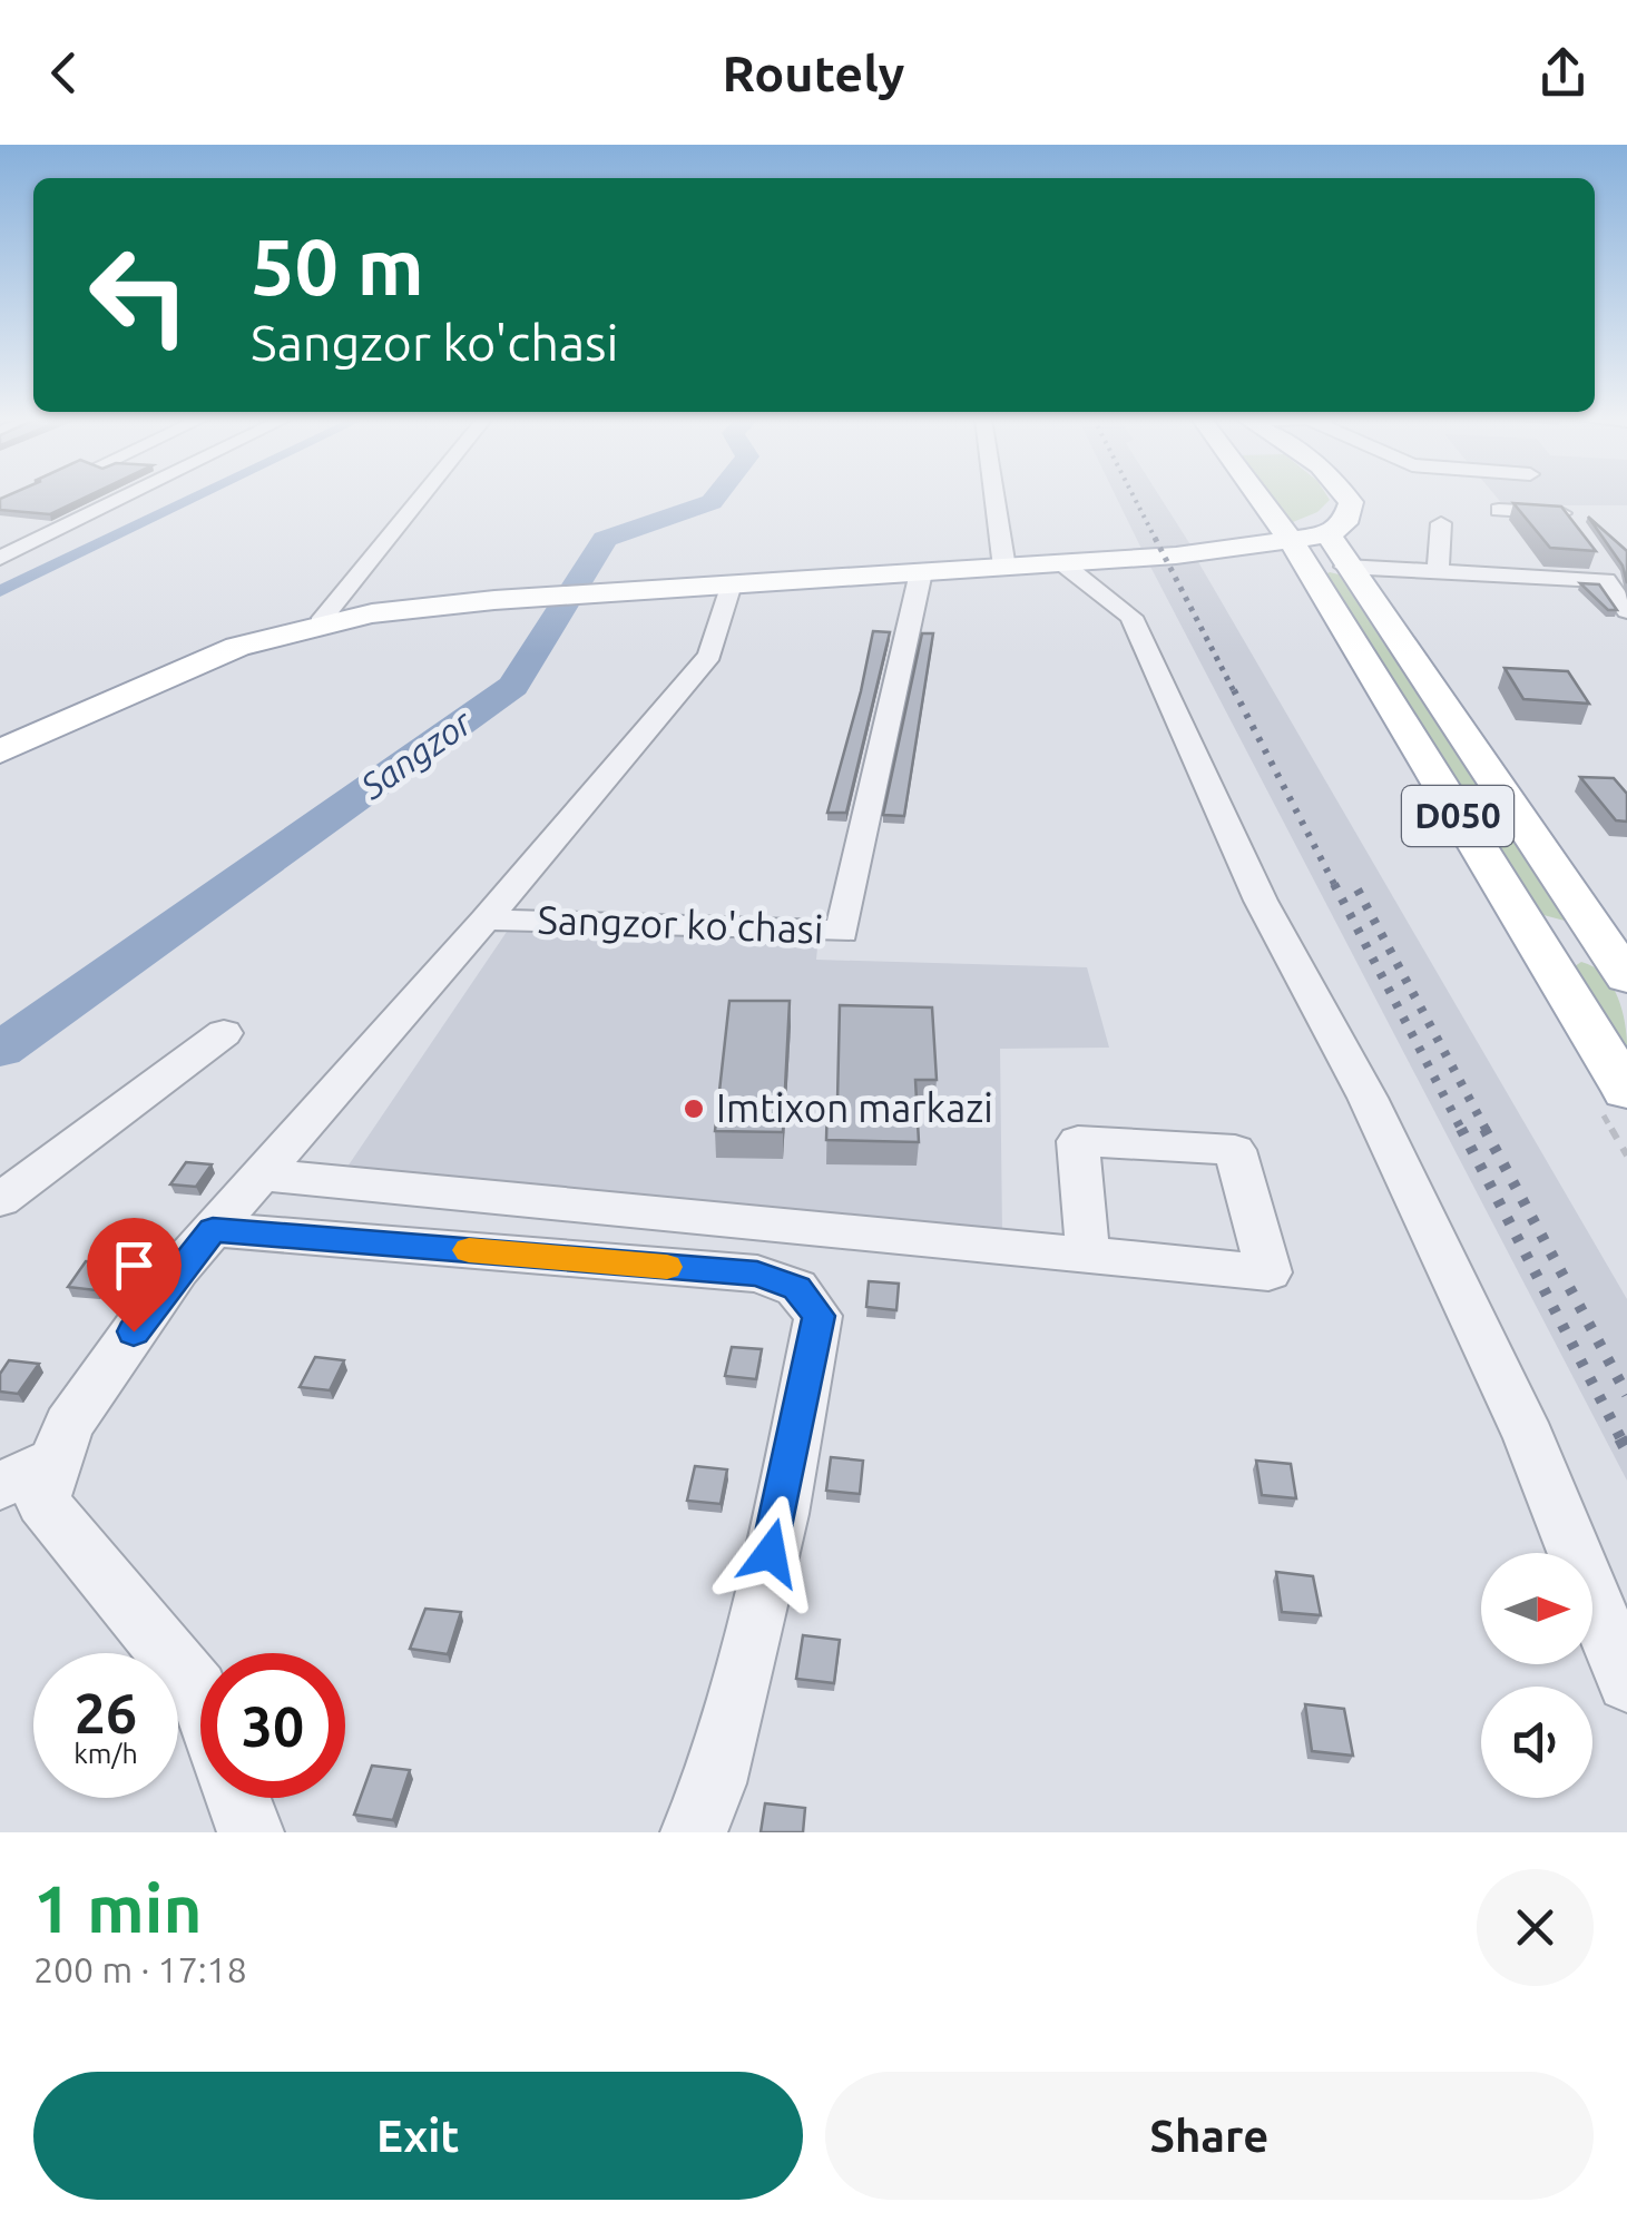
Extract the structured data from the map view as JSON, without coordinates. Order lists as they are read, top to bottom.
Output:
{
  "streets": {
    "main road": ["D050"],
    "street": ["Sangzor ko'chasi"]
  },
  "water": ["Sangzor"],
  "places": ["Imtixon markazi"],
  "north": "right",
  "page": {
    "header": "Routely",
    "turn": ["50 m", "Sangzor ko'chasi"],
    "speed": "26 km/h",
    "limit": "30",
    "heading": ["1 min", "200 m · 17:18"],
    "buttons": ["Exit", "Share"]
  }
}
